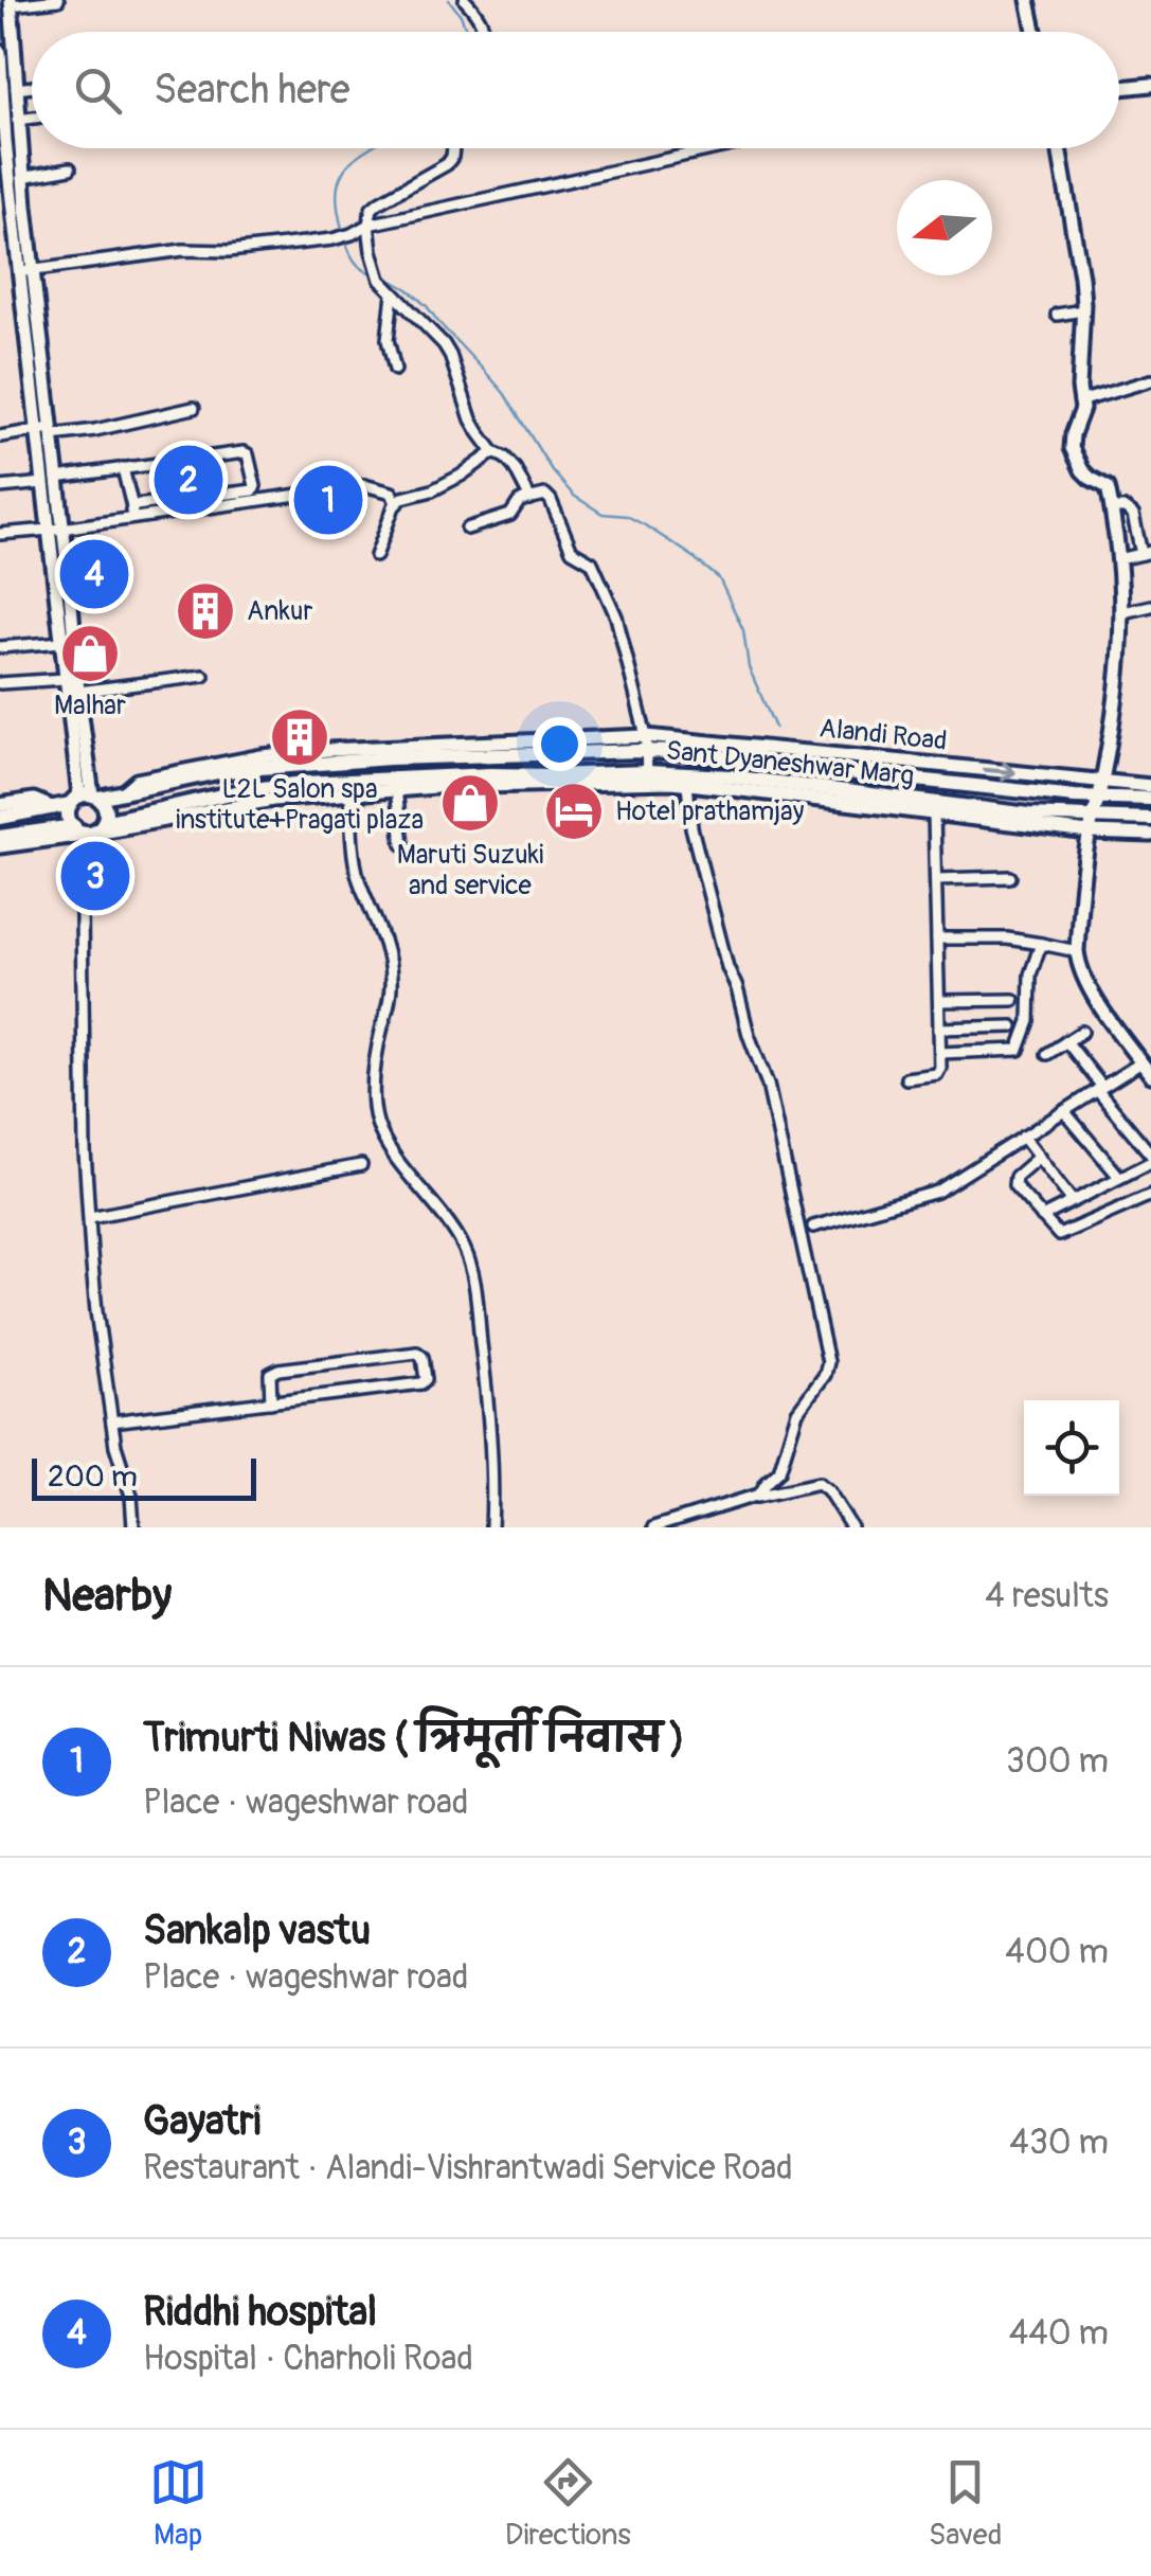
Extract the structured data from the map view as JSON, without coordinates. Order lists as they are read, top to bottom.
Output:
{
  "streets": {
    "main road": ["Sant Dyaneshwar Marg"],
    "street": ["Alandi Road"]
  },
  "crossings": [
    ["Alandi Road", "Sant Dyaneshwar Marg"]
  ],
  "places": {
    "building": ["Ankur", "L2L Salon spa institute+Pragati plaza"],
    "shop": ["Malhar", "Maruti Suzuki and service"],
    "hotel": ["Hotel prathamjay"]
  },
  "scale_bar": "200 m",
  "north": "left",
  "page": {
    "search": "Search here",
    "pins": [
      "2",
      "1",
      "4",
      "3"
    ],
    "scale": "200 m",
    "heading": ["Nearby", "4 results"],
    "list": [
      {
        "mark": "1",
        "name": "Trimurti Niwas ( त्रिमूर्ती निवास )",
        "note": "Place · wageshwar road",
        "value": "300 m"
      },
      {
        "mark": "2",
        "name": "Sankalp vastu",
        "note": "Place · wageshwar road",
        "value": "400 m"
      },
      {
        "mark": "3",
        "name": "Gayatri",
        "note": "Restaurant · Alandi-Vishrantwadi Service Road",
        "value": "430 m"
      },
      {
        "mark": "4",
        "name": "Riddhi hospital",
        "note": "Hospital · Charholi Road",
        "value": "440 m"
      }
    ],
    "nav": ["Map", "Directions", "Saved"]
  }
}
